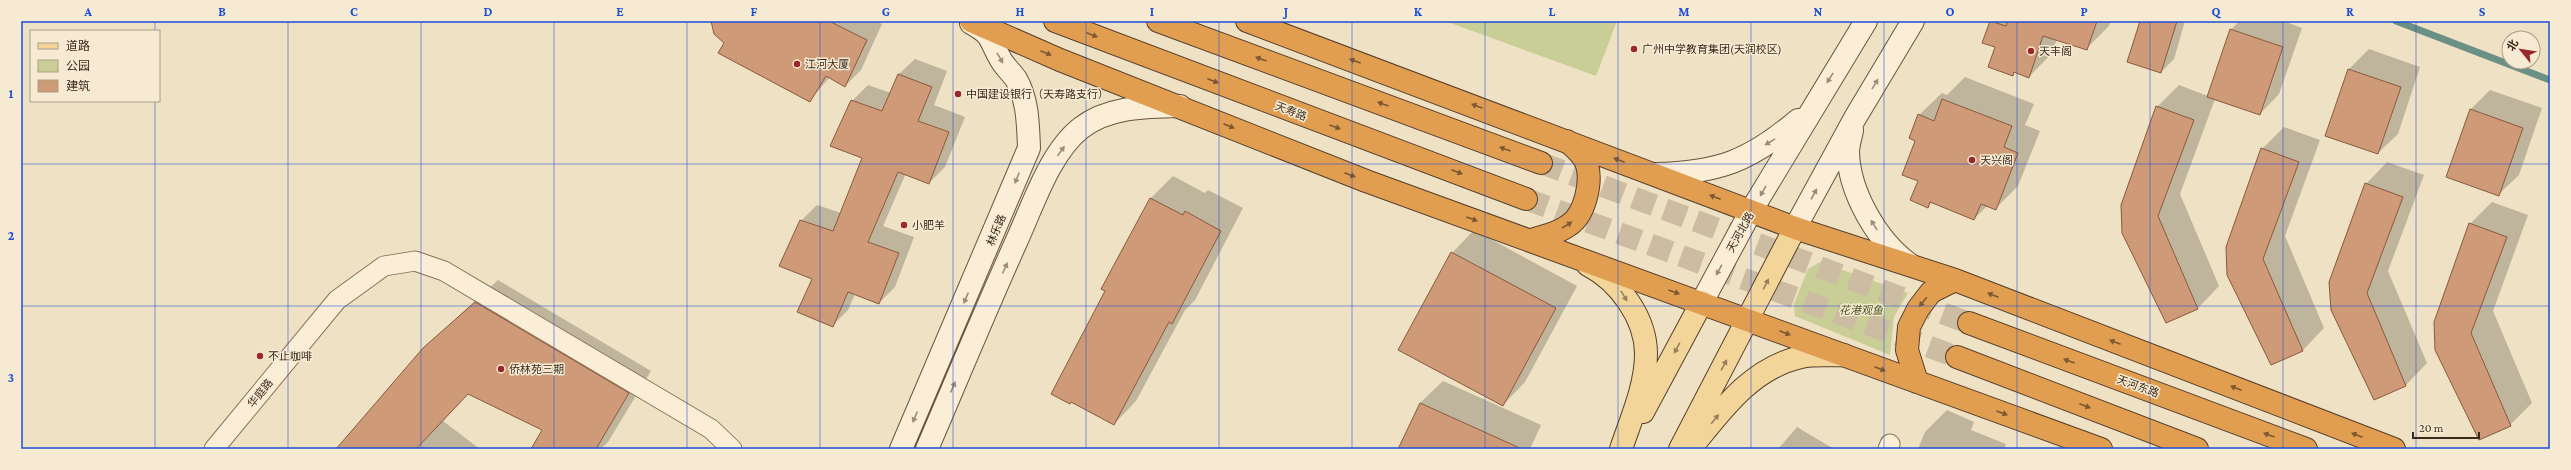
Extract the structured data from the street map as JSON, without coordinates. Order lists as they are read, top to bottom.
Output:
{
  "streets": {
    "highway": ["天寿路", "天河东路"],
    "main road": ["天河北路"],
    "street": ["林乐路", "华庭路"]
  },
  "one_way": ["林乐路"],
  "parks": ["花港观鱼"],
  "places": [
    "广州中学教育集团(天润校区)",
    "天丰阁",
    "江河大厦",
    "中国建设银行（天寿路支行）",
    "天兴阁",
    "小肥羊",
    "不止咖啡",
    "侨林苑三期"
  ],
  "legend": ["道路", "公园", "建筑"],
  "scale_bar": "20 m",
  "north": "top left",
  "grid": {
    "columns": [
      "A",
      "B",
      "C",
      "D",
      "E",
      "F",
      "G",
      "H",
      "I",
      "J",
      "K",
      "L",
      "M",
      "N",
      "O",
      "P",
      "Q",
      "R",
      "S"
    ],
    "rows": ["1", "2", "3"]
  }
}
